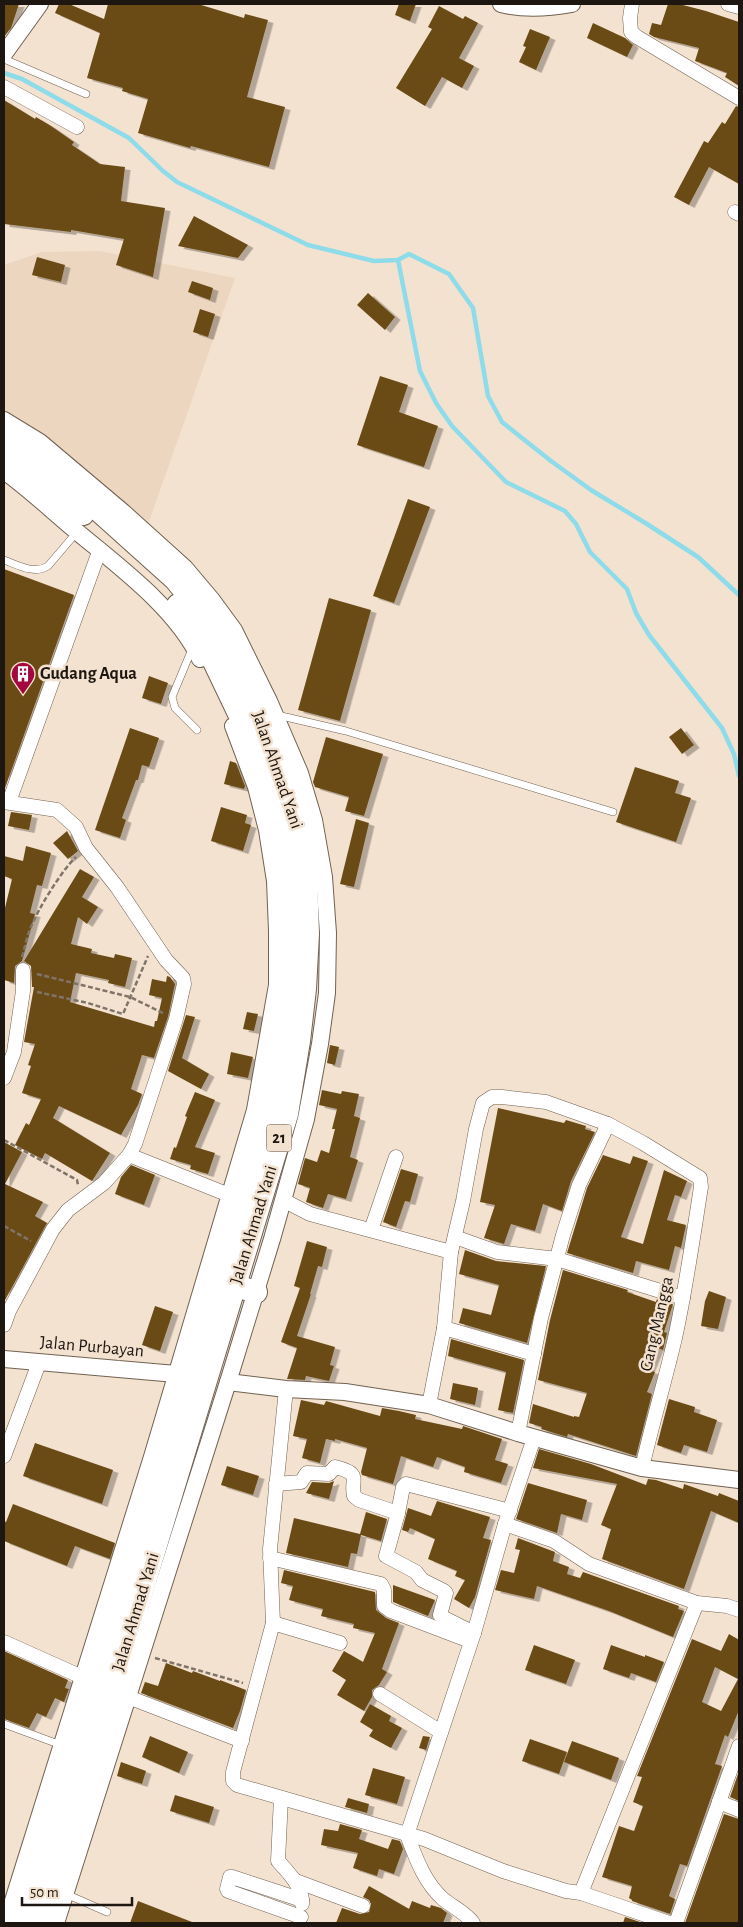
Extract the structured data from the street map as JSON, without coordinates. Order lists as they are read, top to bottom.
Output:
{
  "streets": {
    "highway": ["Jalan Ahmad Yani", "21"],
    "street": ["Gang Mangga", "Jalan Purbayan"]
  },
  "places": {
    "building": ["Gudang Aqua"]
  },
  "scale_bar": "50 m"
}
